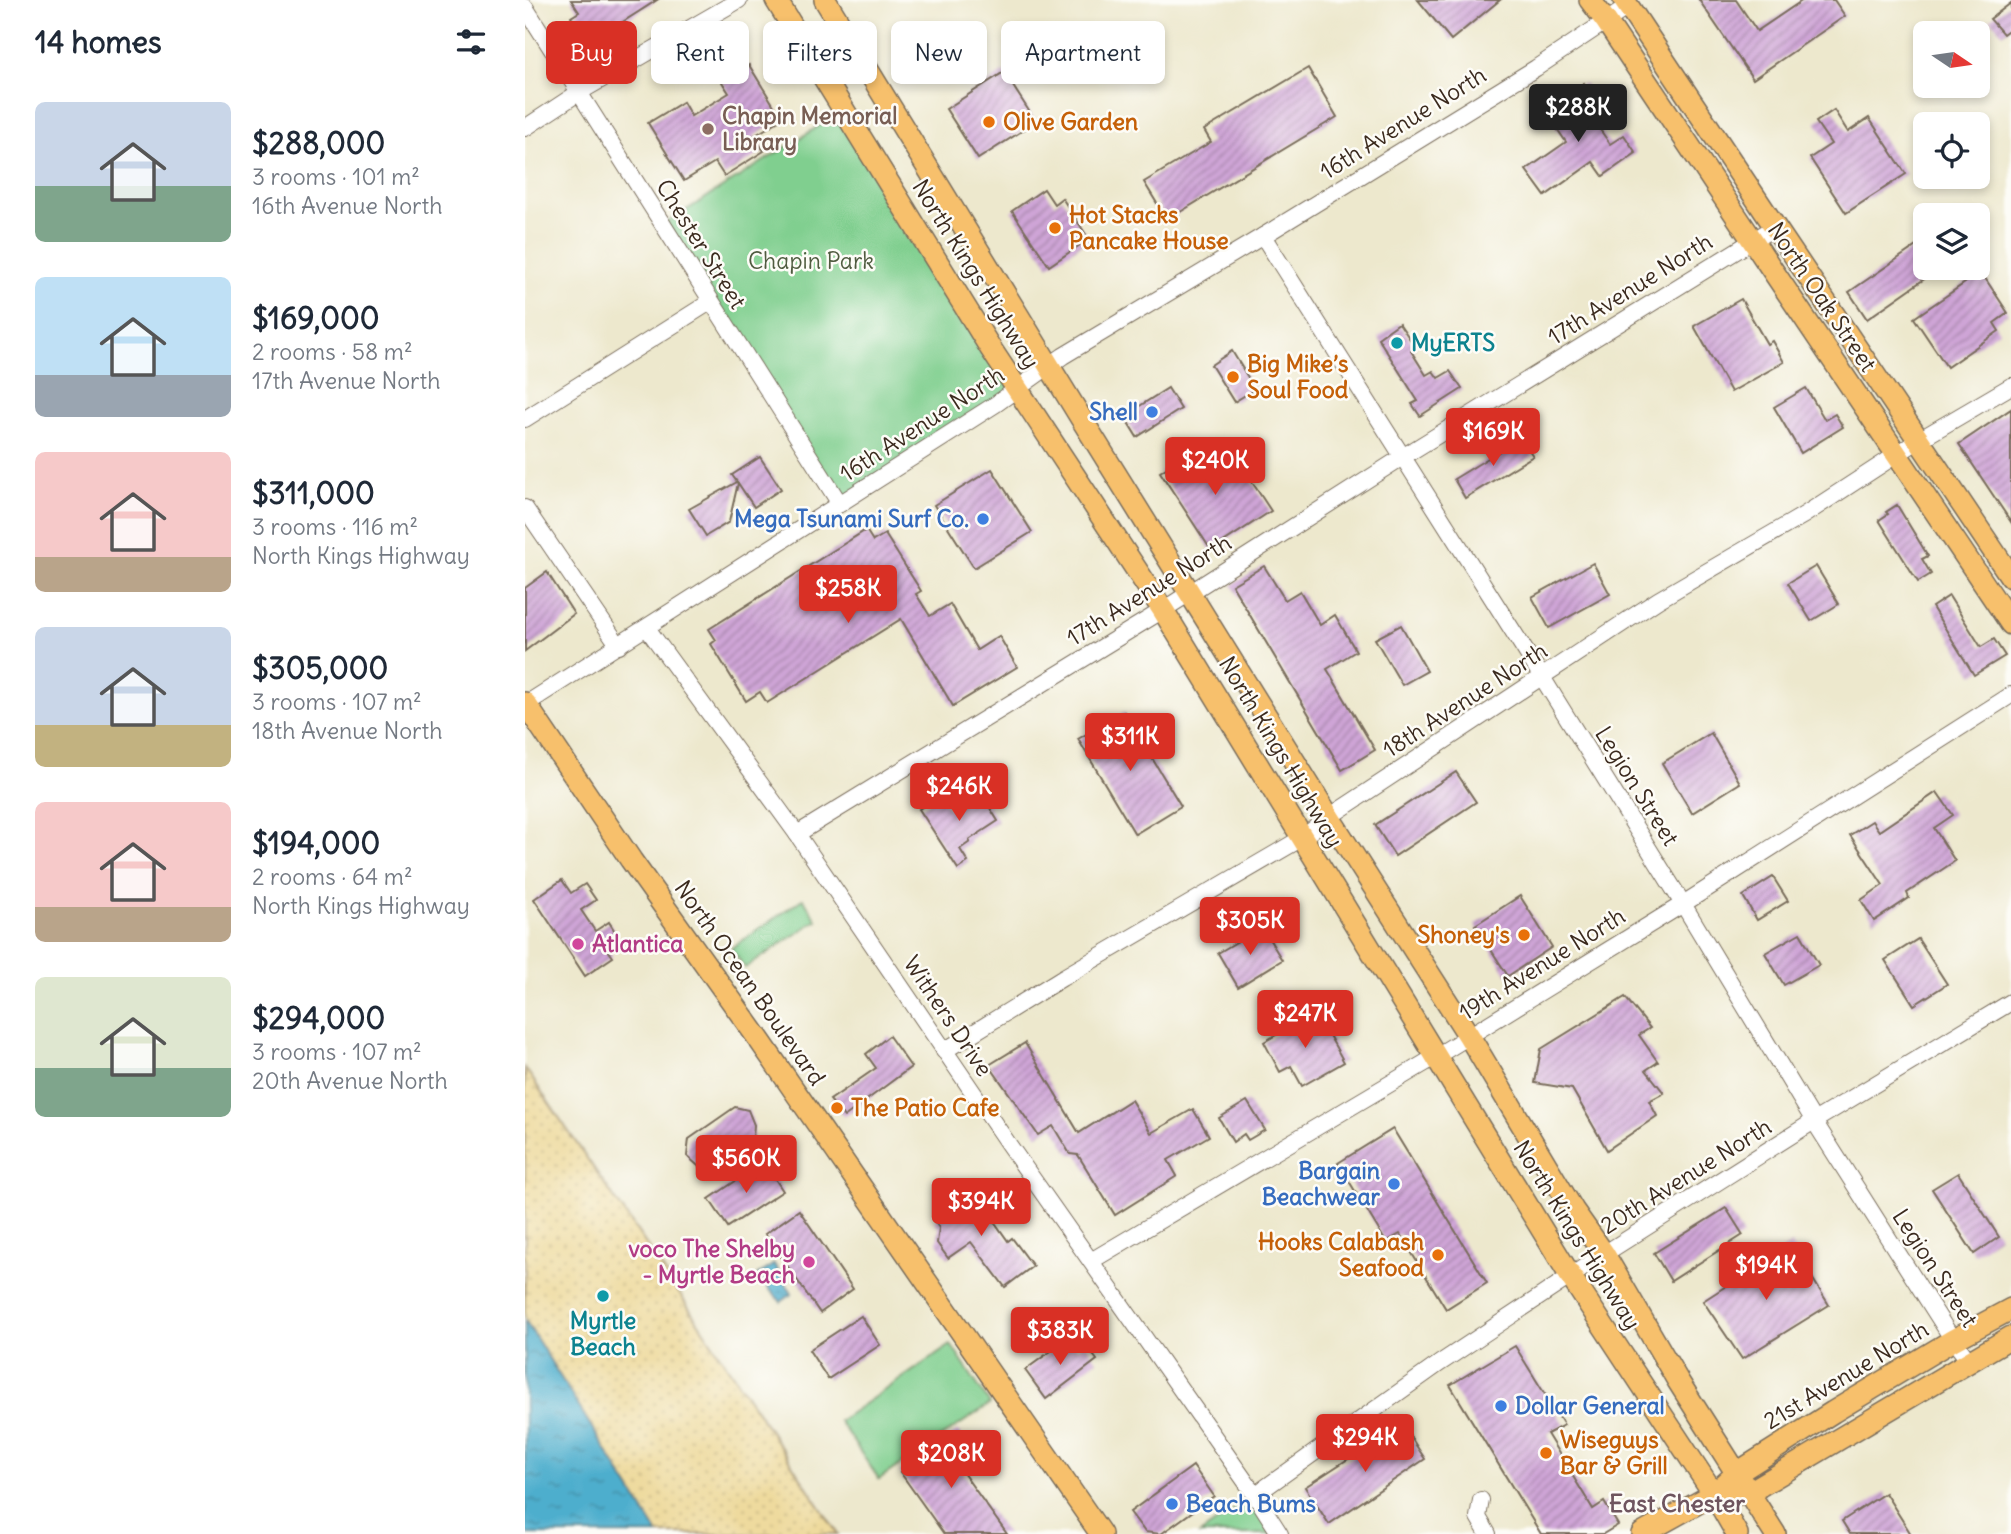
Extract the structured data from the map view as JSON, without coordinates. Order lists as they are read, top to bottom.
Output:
{
  "streets": {
    "main road": [
      "North Kings Highway",
      "North Oak Street",
      "North Ocean Boulevard",
      "21st Avenue North"
    ],
    "street": [
      "16th Avenue North",
      "Chester Street",
      "17th Avenue North",
      "18th Avenue North",
      "Legion Street",
      "19th Avenue North",
      "Withers Drive",
      "20th Avenue North"
    ]
  },
  "crossings": [
    ["16th Avenue North", "Chester Street"],
    ["16th Avenue North", "North Kings Highway"],
    ["16th Avenue North", "North Oak Street"],
    ["16th Avenue North", "Legion Street"],
    ["16th Avenue North", "North Ocean Boulevard"],
    ["16th Avenue North", "Withers Drive"],
    ["North Kings Highway", "17th Avenue North"],
    ["North Kings Highway", "18th Avenue North"],
    ["North Kings Highway", "19th Avenue North"],
    ["North Kings Highway", "20th Avenue North"],
    ["North Kings Highway", "21st Avenue North"],
    ["17th Avenue North", "North Oak Street"],
    ["17th Avenue North", "Legion Street"],
    ["17th Avenue North", "Withers Drive"],
    ["North Oak Street", "18th Avenue North"],
    ["18th Avenue North", "Legion Street"],
    ["18th Avenue North", "Withers Drive"],
    ["Legion Street", "19th Avenue North"],
    ["Legion Street", "20th Avenue North"],
    ["Legion Street", "21st Avenue North"],
    ["19th Avenue North", "Withers Drive"],
    ["Withers Drive", "20th Avenue North"]
  ],
  "districts": ["East Chester"],
  "parks": ["Chapin Park"],
  "places": [
    "Olive Garden",
    "Chapin Memorial Library",
    "Hot Stacks Pancake House",
    "MyERTS",
    "Big Mike’s Soul Food",
    "Shell",
    "Mega Tsunami Surf Co.",
    "Shoney's",
    "Atlantica",
    "The Patio Cafe",
    "Bargain Beachwear",
    "Hooks Calabash Seafood",
    "voco The Shelby - Myrtle Beach",
    "Myrtle Beach",
    "Dollar General",
    "Wiseguys Bar & Grill",
    "Beach Bums"
  ],
  "north": "right",
  "page": {
    "heading": "14 homes",
    "chip": [
      "Buy",
      "Rent",
      "Filters",
      "New",
      "Apartment"
    ],
    "list": [
      {
        "name": "$288,000",
        "note": "3 rooms · 101 m² · 16th Avenue North"
      },
      {
        "name": "$169,000",
        "note": "2 rooms · 58 m² · 17th Avenue North"
      },
      {
        "name": "$311,000",
        "note": "3 rooms · 116 m² · North Kings Highway"
      },
      {
        "name": "$305,000",
        "note": "3 rooms · 107 m² · 18th Avenue North"
      },
      {
        "name": "$194,000",
        "note": "2 rooms · 64 m² · North Kings Highway"
      },
      {
        "name": "$294,000",
        "note": "3 rooms · 107 m² · 20th Avenue North"
      }
    ],
    "price": [
      "$288K",
      "$169K",
      "$240K",
      "$258K",
      "$311K",
      "$246K",
      "$305K",
      "$247K",
      "$560K",
      "$394K",
      "$194K",
      "$383K",
      "$294K",
      "$208K"
    ]
  }
}
